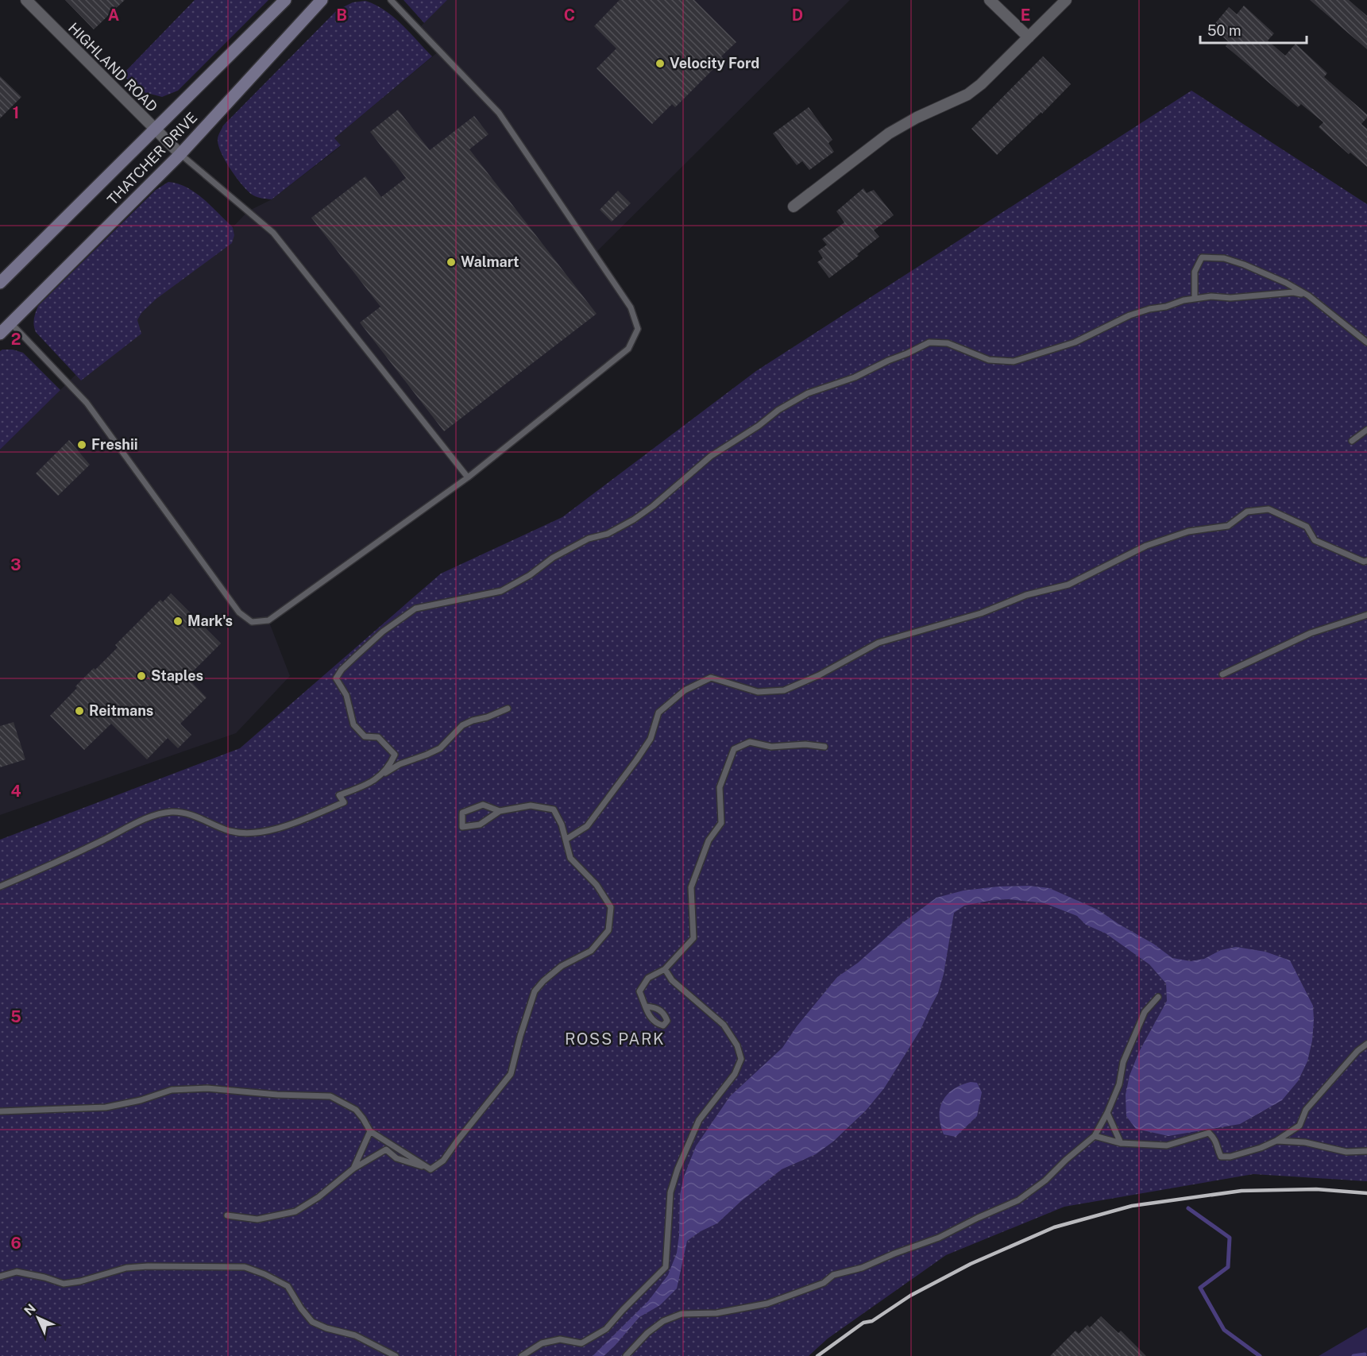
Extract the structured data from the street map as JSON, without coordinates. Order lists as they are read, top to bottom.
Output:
{
  "streets": {
    "main road": ["THATCHER DRIVE"],
    "street": ["HIGHLAND ROAD"]
  },
  "crossings": [
    ["HIGHLAND ROAD", "THATCHER DRIVE"]
  ],
  "districts": ["ROSS PARK"],
  "places": [
    "Velocity Ford",
    "Walmart",
    "Freshii",
    "Mark's",
    "Staples",
    "Reitmans"
  ],
  "scale_bar": "50 m",
  "north": "top left",
  "grid": {
    "columns": [
      "A",
      "B",
      "C",
      "D",
      "E"
    ],
    "rows": [
      "1",
      "2",
      "3",
      "4",
      "5",
      "6"
    ]
  }
}
